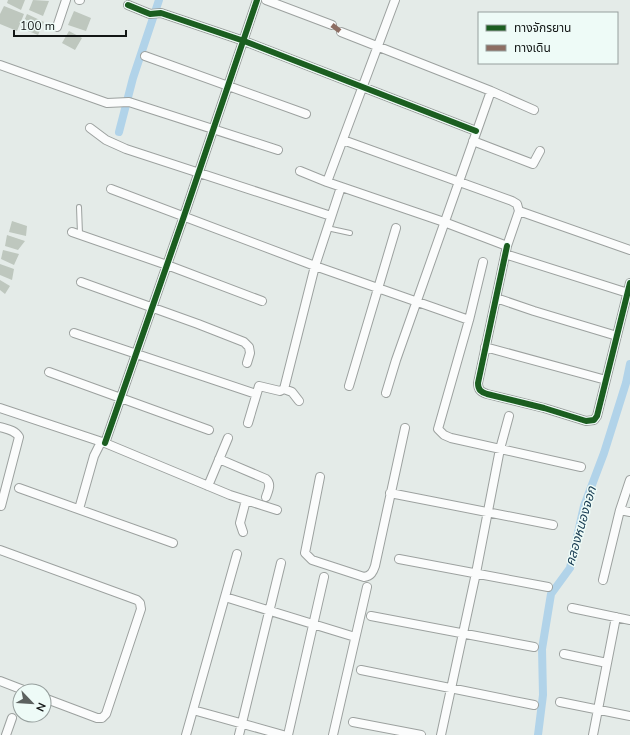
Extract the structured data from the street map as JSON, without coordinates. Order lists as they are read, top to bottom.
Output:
{
  "water": ["คลองหนองจอก"],
  "legend": ["ทางจักรยาน", "ทางเดิน"],
  "scale_bar": "100 m",
  "north": "bottom right"
}
